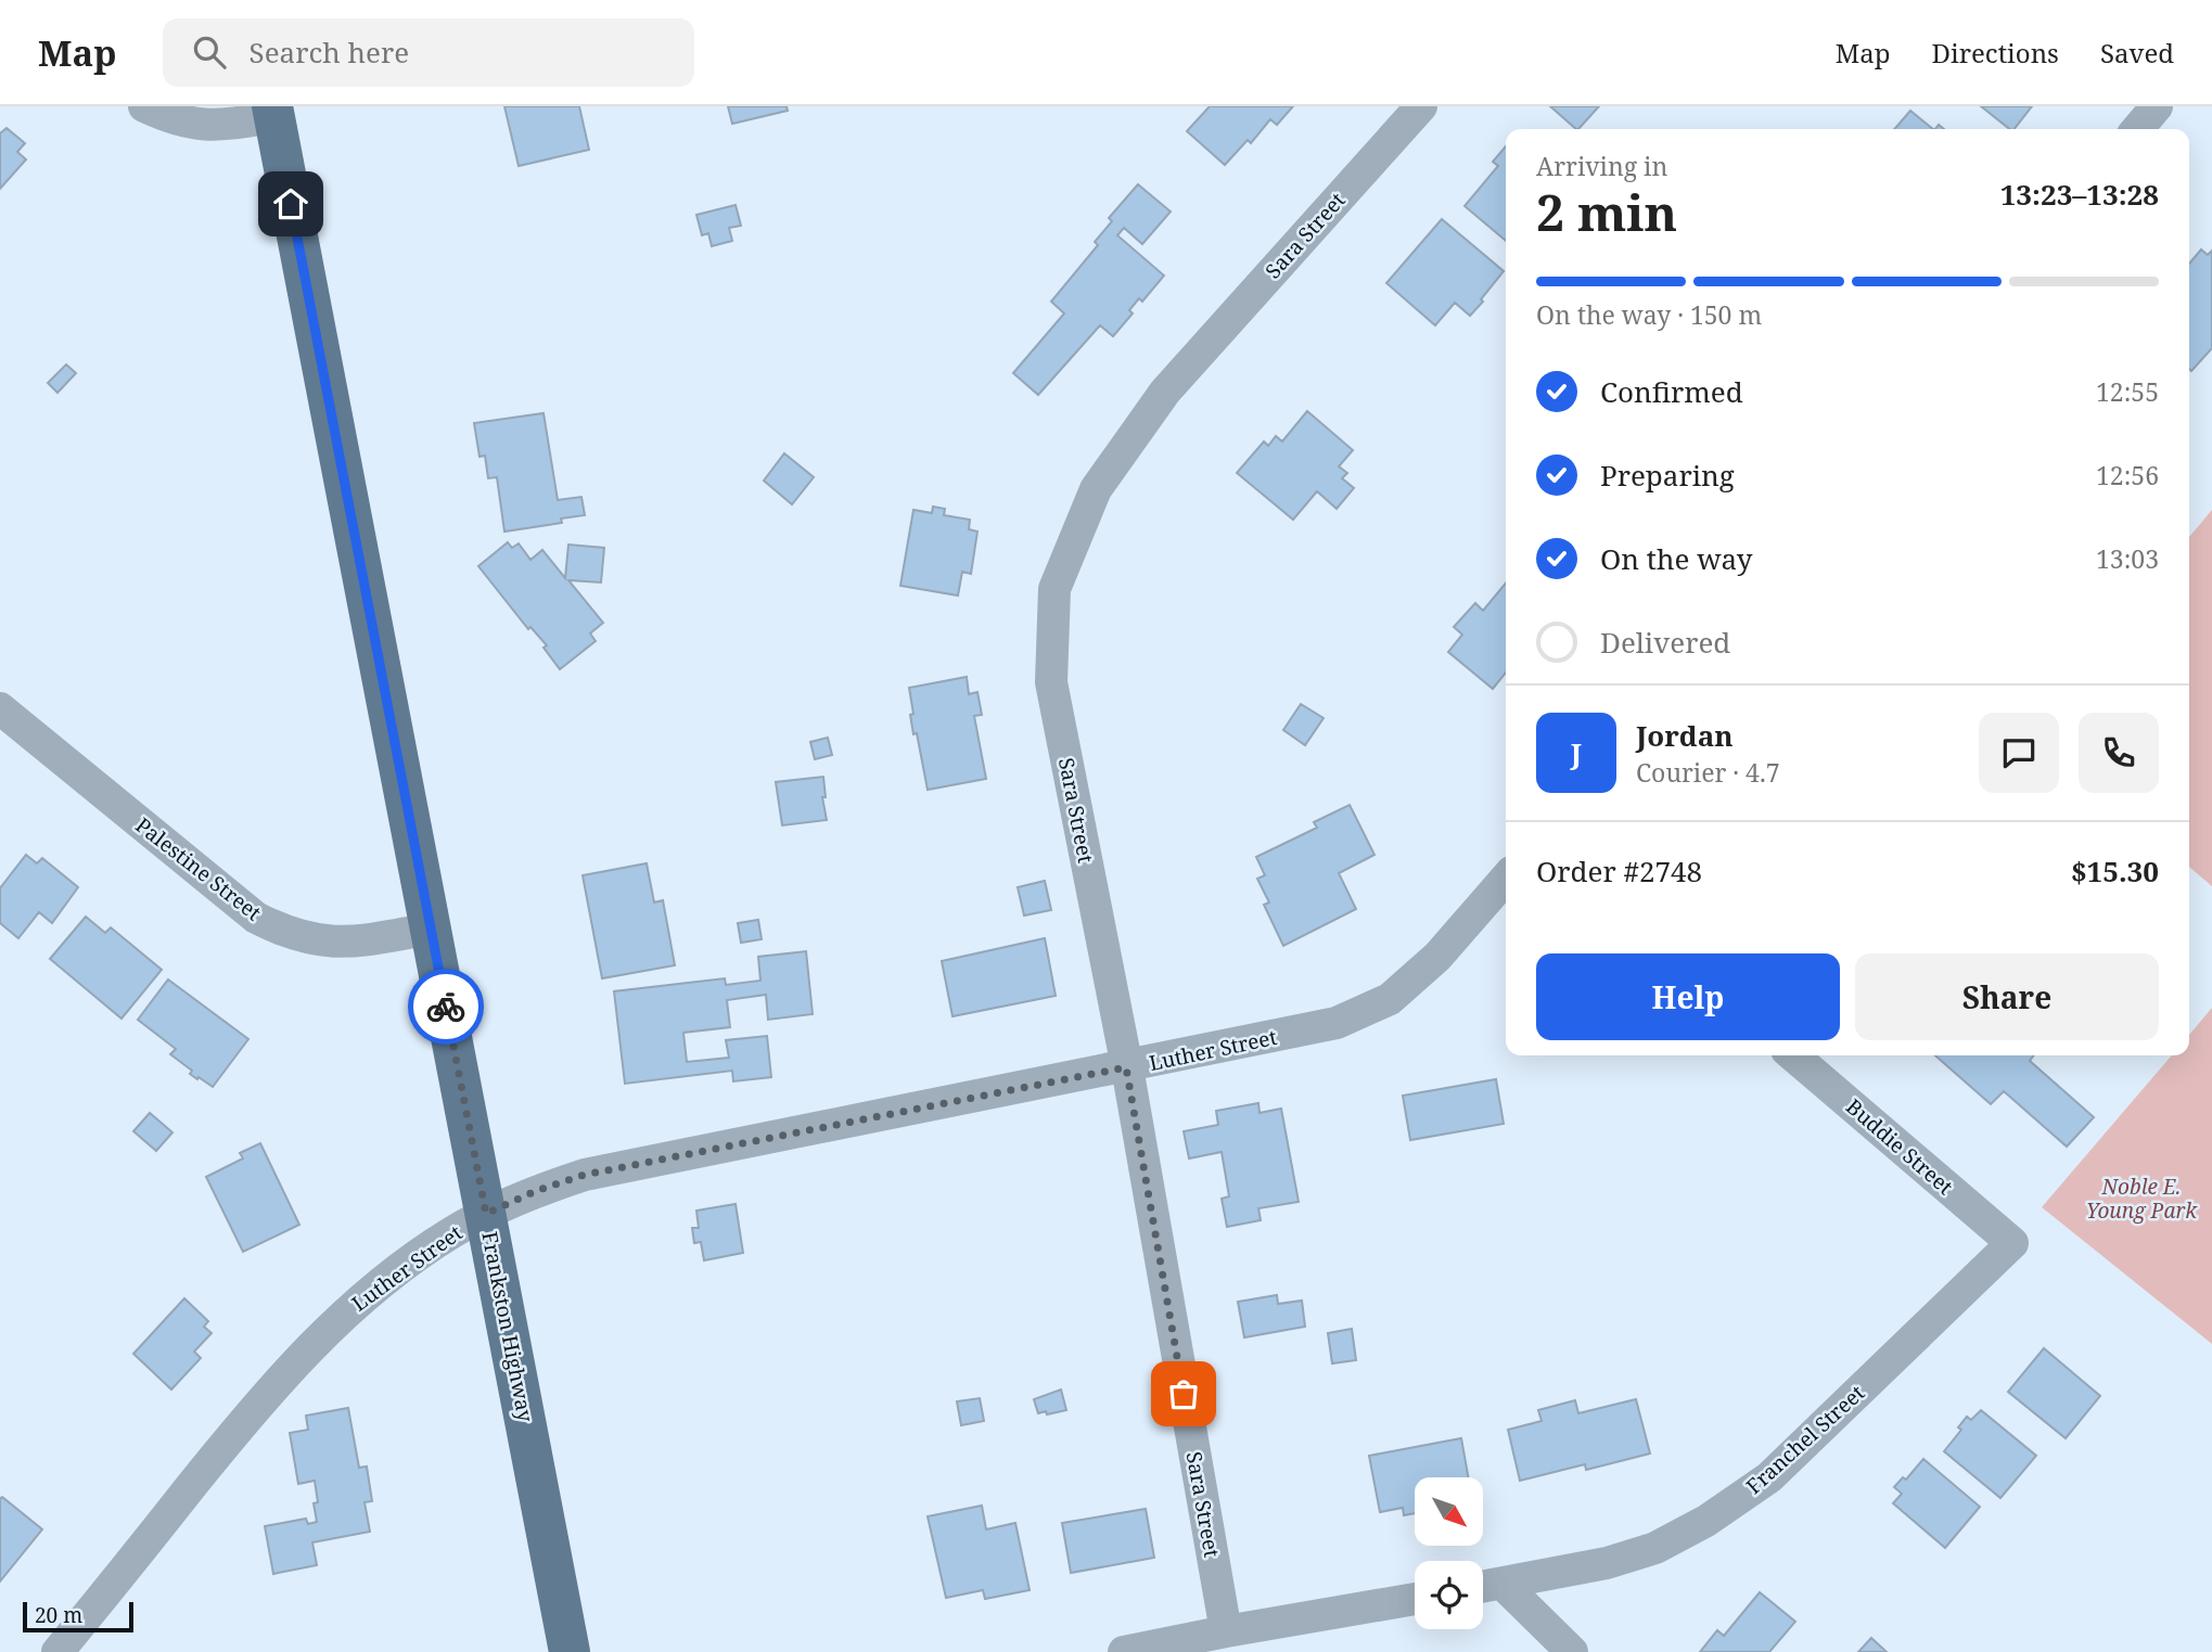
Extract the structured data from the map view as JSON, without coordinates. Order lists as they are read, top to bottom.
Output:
{
  "streets": {
    "main road": ["Frankston Highway"],
    "street": [
      "Sara Street",
      "Palestine Street",
      "Luther Street",
      "Buddie Street",
      "Franchel Street"
    ]
  },
  "crossings": [
    ["Sara Street", "Luther Street"],
    ["Palestine Street", "Frankston Highway"],
    ["Luther Street", "Frankston Highway"],
    ["Buddie Street", "Franchel Street"]
  ],
  "parks": ["Noble E. Young Park"],
  "scale_bar": "20 m",
  "north": "bottom right",
  "page": {
    "header": "Map",
    "search": "Search here",
    "nav": ["Map", "Directions", "Saved"],
    "heading": ["2 min", "Arriving in", "13:23–13:28"],
    "panel": [
      "Jordan",
      "Courier · 4.7",
      "Order #2748",
      "$15.30"
    ],
    "bar": "On the way · 150 m",
    "list": [
      ["Confirmed", "12:55"],
      ["Preparing", "12:56"],
      ["On the way", "13:03"],
      "Delivered"
    ],
    "round": "J",
    "buttons": ["Help", "Share"],
    "scale": "20 m"
  }
}
